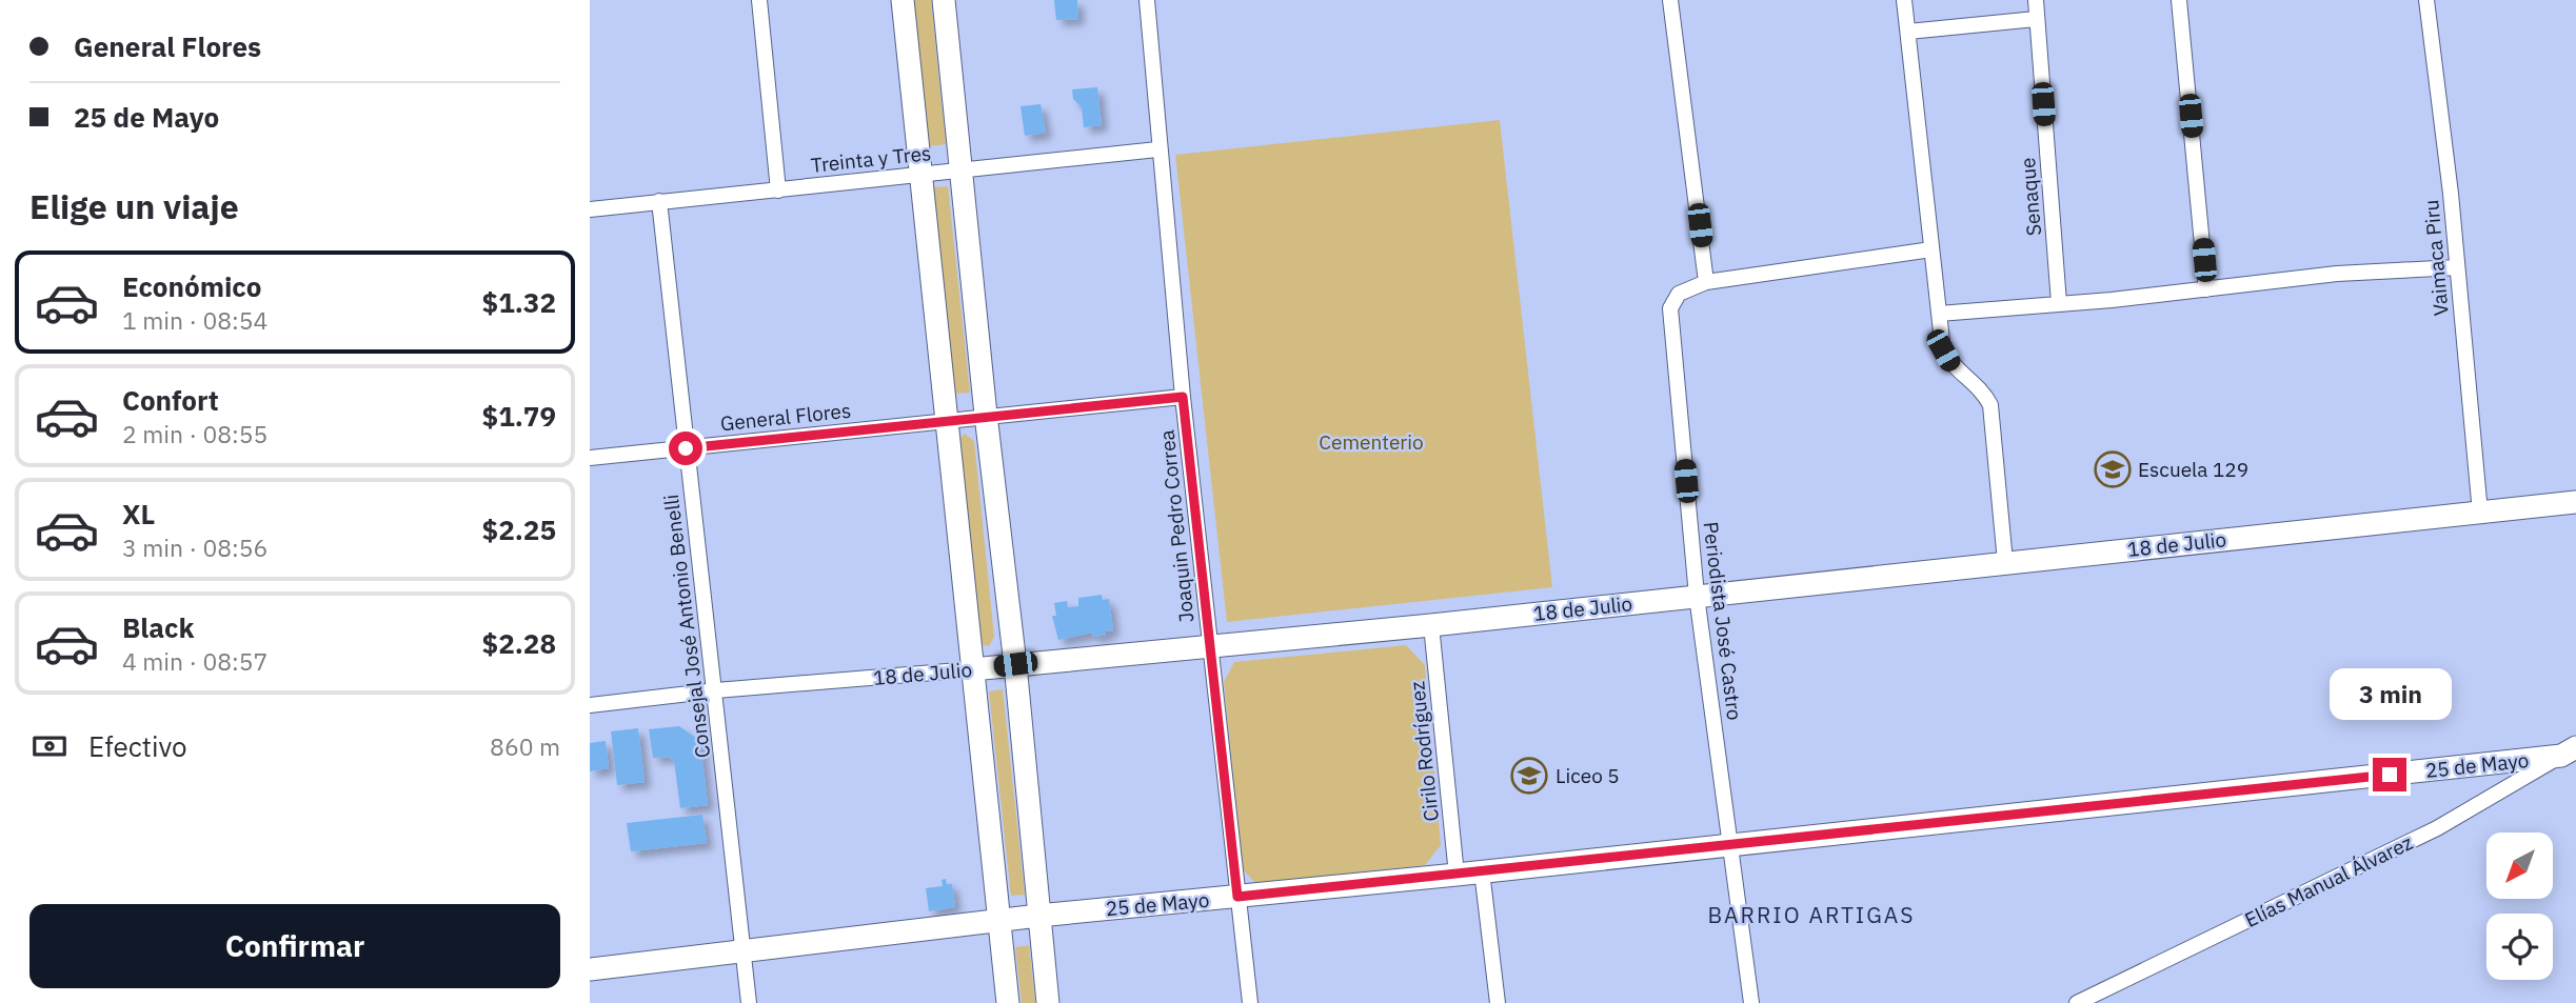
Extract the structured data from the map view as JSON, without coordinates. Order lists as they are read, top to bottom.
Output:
{
  "streets": {
    "street": [
      "Treinta y Tres",
      "Senaque",
      "Vaimaca Piru",
      "General Flores",
      "Joaquin Pedro Correa",
      "18 de Julio",
      "Periodista José Castro",
      "Consejal José Antonio Benelli",
      "Cirilo Rodríguez",
      "25 de Mayo",
      "Elías Manual Álvarez"
    ]
  },
  "crossings": [
    ["Treinta y Tres", "Joaquin Pedro Correa"],
    ["Treinta y Tres", "Consejal José Antonio Benelli"],
    ["Vaimaca Piru", "18 de Julio"],
    ["General Flores", "Joaquin Pedro Correa"],
    ["General Flores", "Consejal José Antonio Benelli"],
    ["Joaquin Pedro Correa", "18 de Julio"],
    ["Joaquin Pedro Correa", "25 de Mayo"],
    ["18 de Julio", "Periodista José Castro"],
    ["18 de Julio", "Consejal José Antonio Benelli"],
    ["18 de Julio", "Cirilo Rodríguez"],
    ["Periodista José Castro", "25 de Mayo"],
    ["Consejal José Antonio Benelli", "25 de Mayo"],
    ["Cirilo Rodríguez", "25 de Mayo"],
    ["25 de Mayo", "Elías Manual Álvarez"]
  ],
  "districts": ["BARRIO ARTIGAS"],
  "parks": ["Cementerio"],
  "places": {
    "school or university": ["Escuela 129", "Liceo 5"]
  },
  "north": "bottom left",
  "page": {
    "banner": ["General Flores", "25 de Mayo"],
    "heading": "Elige un viaje",
    "list": [
      {
        "name": "Económico",
        "note": "1 min · 08:54",
        "value": "$1.32"
      },
      {
        "name": "Confort",
        "note": "2 min · 08:55",
        "value": "$1.79"
      },
      {
        "name": "XL",
        "note": "3 min · 08:56",
        "value": "$2.25"
      },
      {
        "name": "Black",
        "note": "4 min · 08:57",
        "value": "$2.28"
      }
    ],
    "bubble": "3 min",
    "pay": ["Efectivo", "860 m"],
    "buttons": "Confirmar"
  }
}
